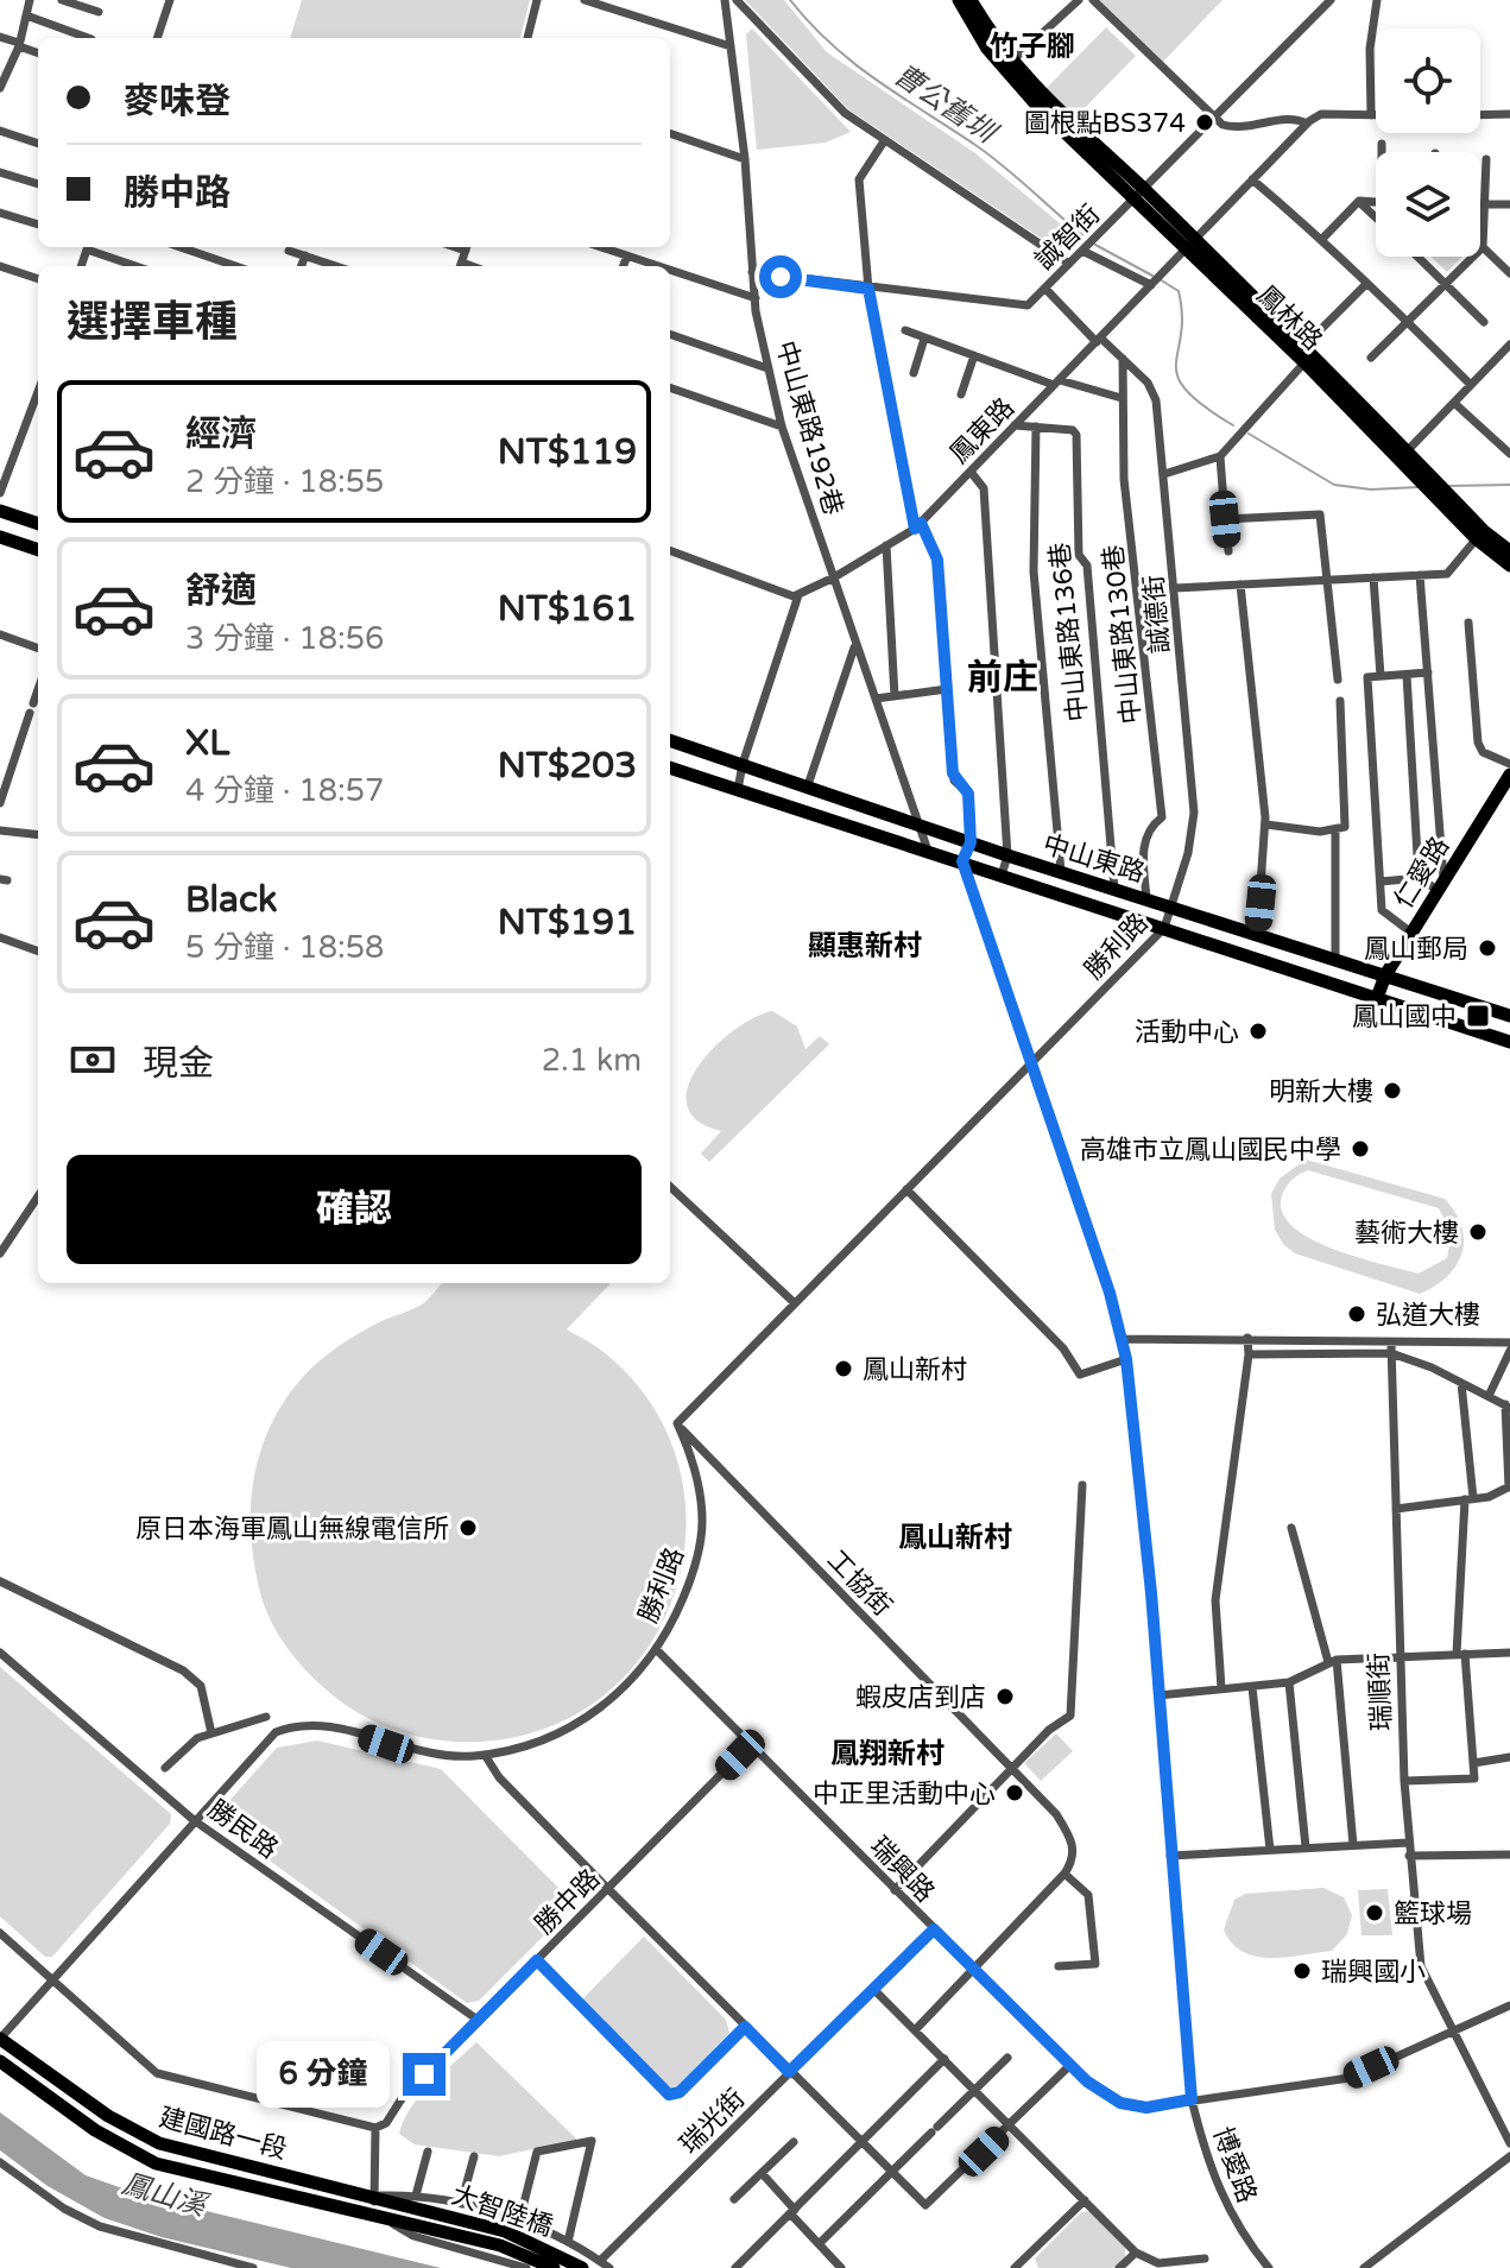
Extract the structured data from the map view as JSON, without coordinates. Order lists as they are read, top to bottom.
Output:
{
  "streets": {
    "main road": [
      "鳳林路",
      "中山東路",
      "仁愛路",
      "建國路一段",
      "大智陸橋"
    ],
    "street": [
      "誠智街",
      "中山東路192巷",
      "鳳東路",
      "誠德街",
      "中山東路136巷",
      "中山東路130巷",
      "勝利路",
      "工協街",
      "瑞順街",
      "勝民路",
      "瑞興路",
      "勝中路",
      "瑞光街",
      "博愛路"
    ]
  },
  "crossings": [
    ["誠智街", "鳳林路"],
    ["誠智街", "中山東路192巷"],
    ["誠智街", "誠德街"],
    ["鳳林路", "鳳東路"],
    ["中山東路192巷", "鳳東路"],
    ["中山東路192巷", "中山東路"],
    ["鳳東路", "誠德街"],
    ["鳳東路", "中山東路136巷"],
    ["誠德街", "中山東路130巷"],
    ["誠德街", "中山東路"],
    ["誠德街", "勝利路"],
    ["中山東路136巷", "中山東路"],
    ["中山東路130巷", "中山東路"],
    ["中山東路", "仁愛路"],
    ["中山東路", "勝利路"],
    ["中山東路", "博愛路"],
    ["勝利路", "工協街"],
    ["勝利路", "勝民路"],
    ["勝利路", "瑞興路"],
    ["勝利路", "建國路一段"],
    ["勝利路", "博愛路"],
    ["瑞順街", "瑞興路"],
    ["勝民路", "勝中路"],
    ["瑞興路", "勝中路"],
    ["瑞興路", "瑞光街"],
    ["瑞興路", "博愛路"],
    ["建國路一段", "大智陸橋"]
  ],
  "districts": [
    "竹子腳",
    "前庄",
    "顯惠新村",
    "鳳山新村",
    "鳳翔新村"
  ],
  "water": ["曹公舊圳", "鳳山溪"],
  "places": {
    "other": [
      "圖根點BS374",
      "鳳山郵局",
      "活動中心",
      "明新大樓",
      "高雄市立鳳山國民中學",
      "藝術大樓",
      "弘道大樓",
      "鳳山新村",
      "原日本海軍鳳山無線電信所",
      "蝦皮店到店",
      "中正里活動中心",
      "籃球場",
      "瑞興國小"
    ],
    "transit": ["鳳山國中"]
  },
  "page": {
    "banner": ["麥味登", "勝中路"],
    "heading": "選擇車種",
    "list": [
      {
        "name": "經濟",
        "note": "2 分鐘 · 18:55",
        "value": "NT$119"
      },
      {
        "name": "舒適",
        "note": "3 分鐘 · 18:56",
        "value": "NT$161"
      },
      {
        "name": "XL",
        "note": "4 分鐘 · 18:57",
        "value": "NT$203"
      },
      {
        "name": "Black",
        "note": "5 分鐘 · 18:58",
        "value": "NT$191"
      }
    ],
    "pay": ["現金", "2.1 km"],
    "buttons": "確認",
    "bubble": "6 分鐘"
  }
}
